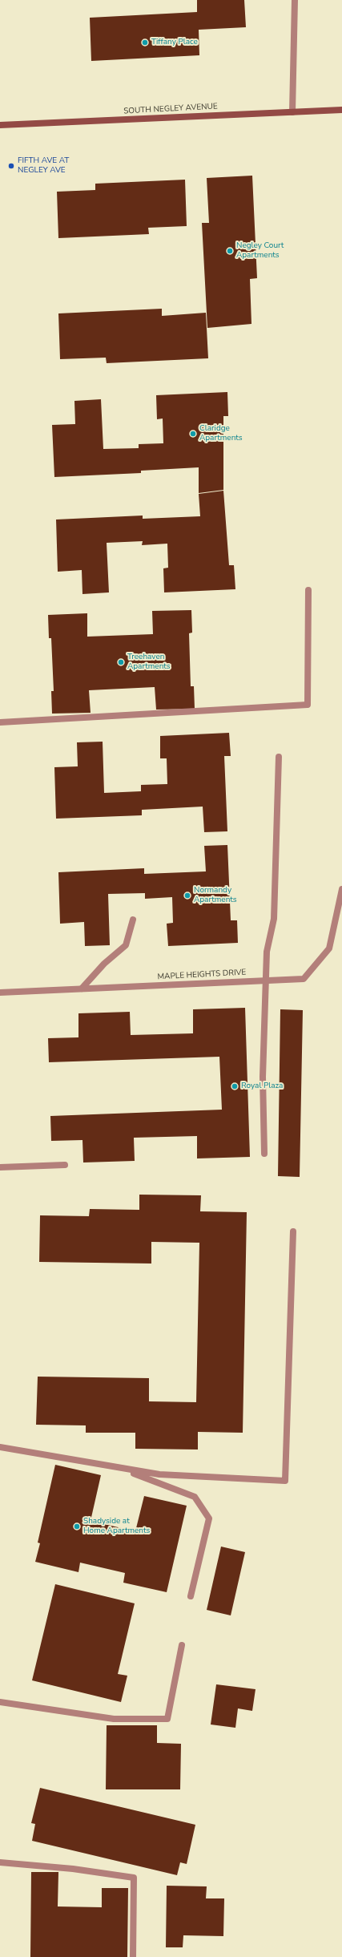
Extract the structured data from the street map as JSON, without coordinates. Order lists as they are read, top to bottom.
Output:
{
  "streets": {
    "street": ["SOUTH NEGLEY AVENUE", "MAPLE HEIGHTS DRIVE"]
  },
  "places": [
    "Tiffany Place",
    "FIFTH AVE AT NEGLEY AVE",
    "Negley Court Apartments",
    "Claridge Apartments",
    "Treehaven Apartments",
    "Normandy Apartments",
    "Royal Plaza",
    "Shadyside at Home Apartments"
  ]
}
